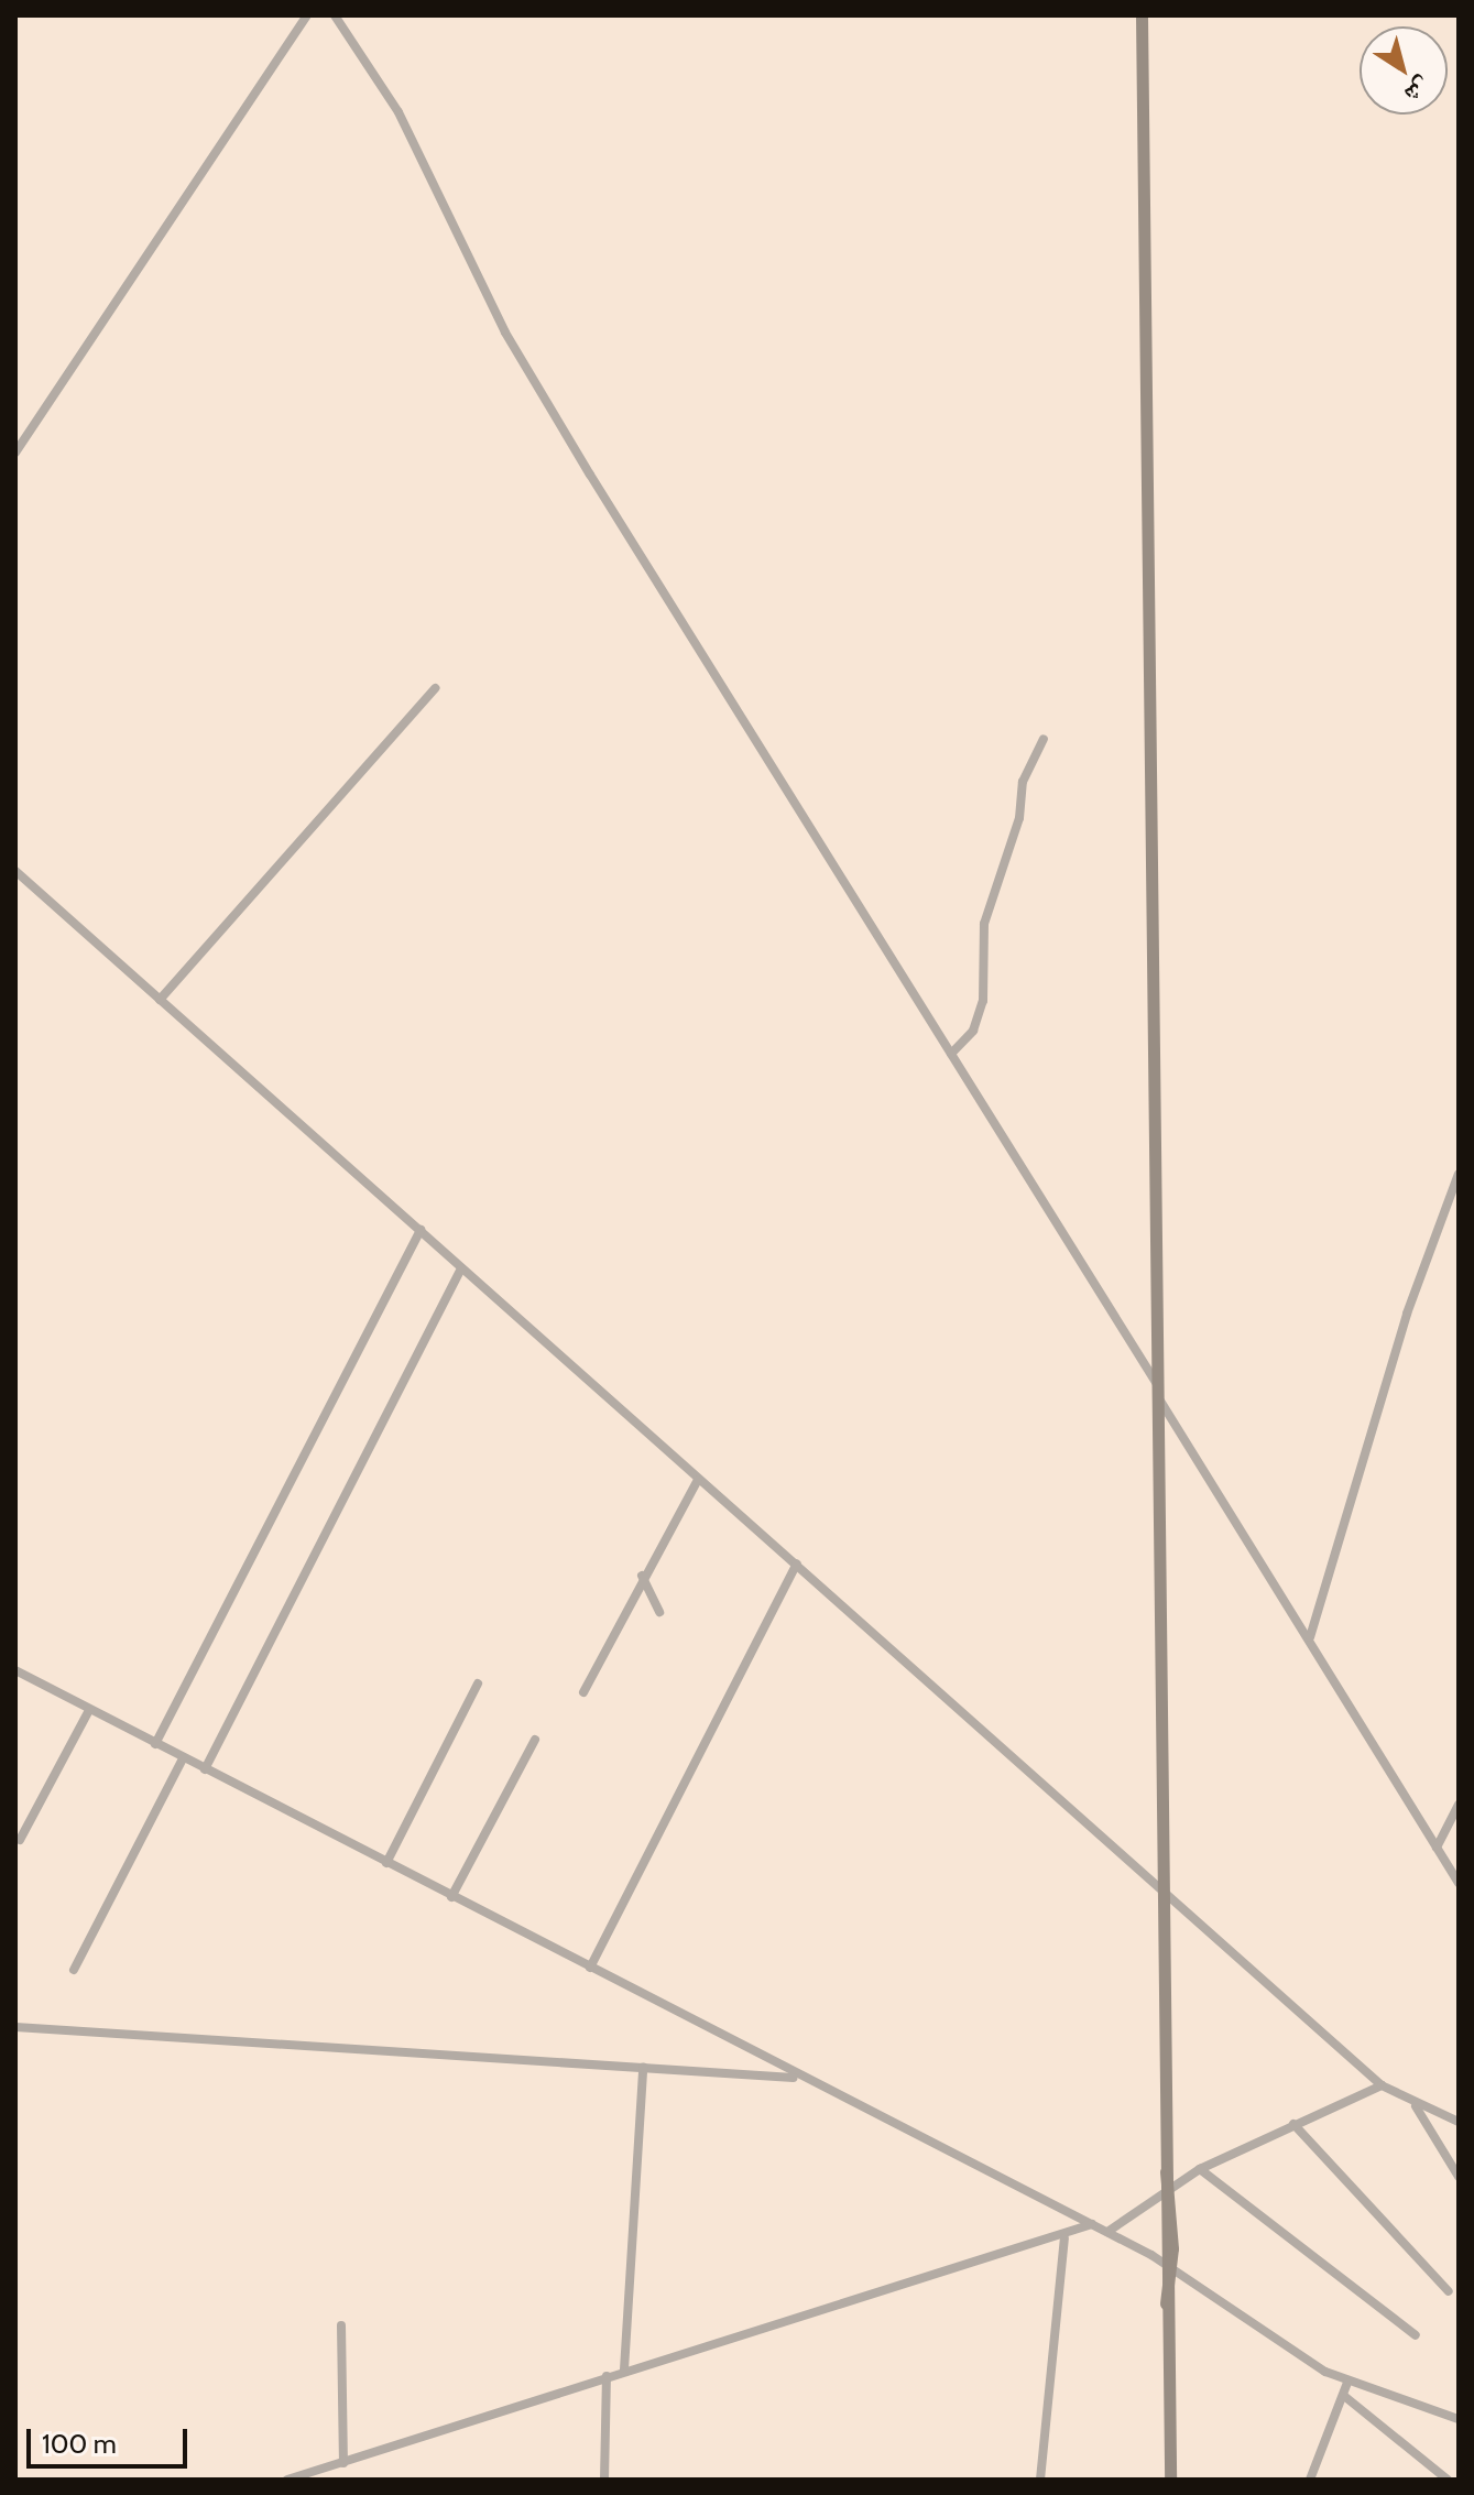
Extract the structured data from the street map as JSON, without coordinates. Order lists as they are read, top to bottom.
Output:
{
  "scale_bar": "100 m",
  "north": "bottom right"
}
